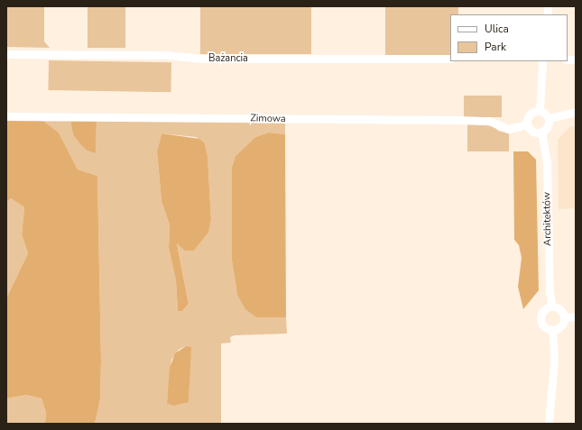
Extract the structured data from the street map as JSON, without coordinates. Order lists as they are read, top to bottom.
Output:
{
  "streets": {
    "street": ["Bażancia", "Zimowa", "Architektów"]
  },
  "crossings": [
    ["Zimowa", "Architektów"]
  ],
  "legend": ["Ulica", "Park"]
}
